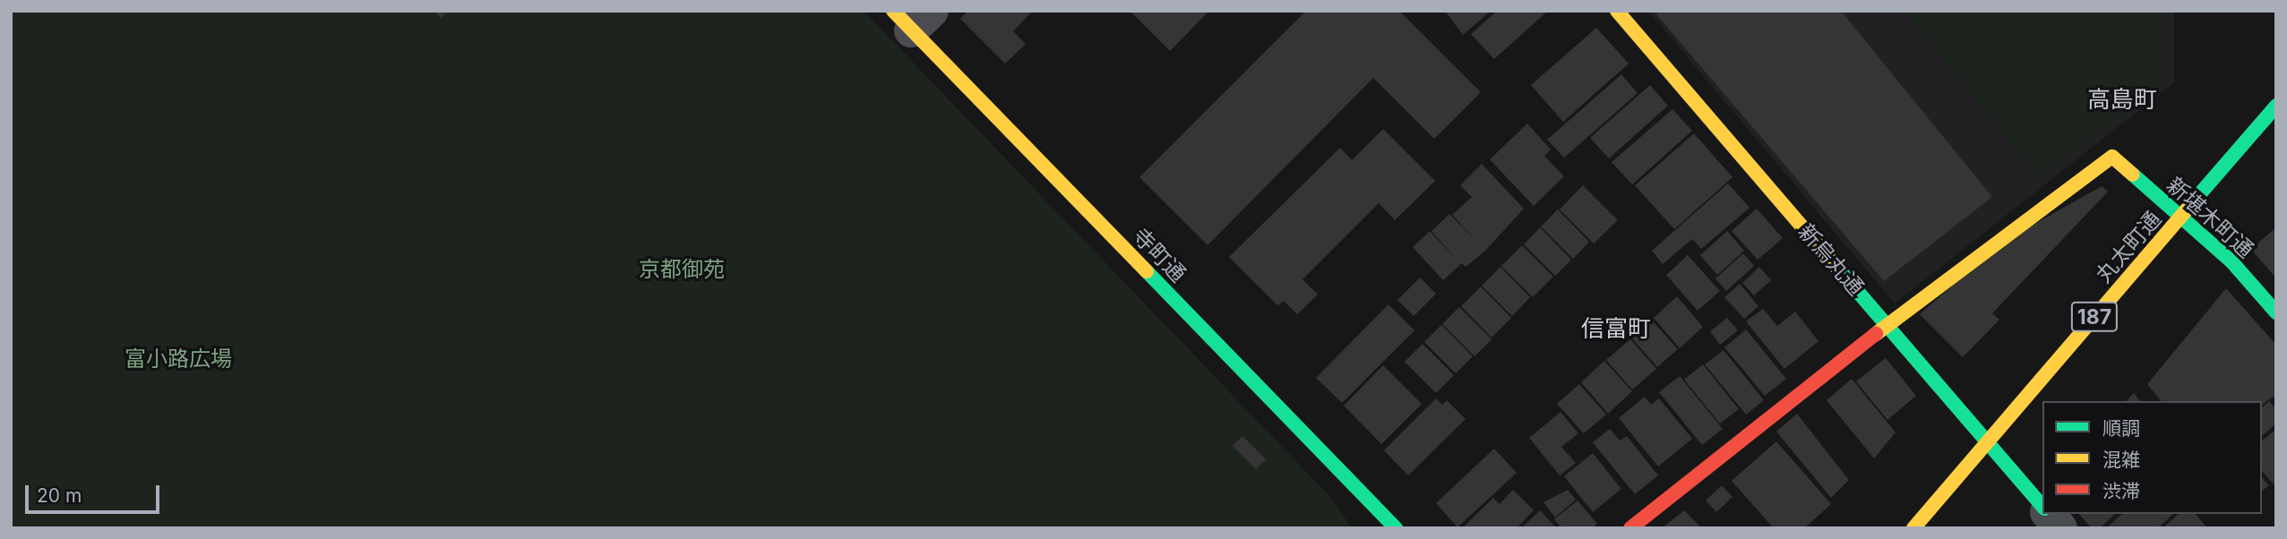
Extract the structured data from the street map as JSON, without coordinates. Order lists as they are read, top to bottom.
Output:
{
  "streets": {
    "street": [
      "新堪木町通",
      "丸太町通",
      "寺町通",
      "新烏丸通",
      "187"
    ]
  },
  "crossings": [
    ["新堪木町通", "丸太町通"],
    ["新堪木町通", "新烏丸通"],
    ["丸太町通", "新烏丸通"]
  ],
  "districts": ["高島町", "信富町"],
  "parks": ["京都御苑", "富小路広場"],
  "legend": ["順調", "混雑", "渋滞"],
  "scale_bar": "20 m"
}
